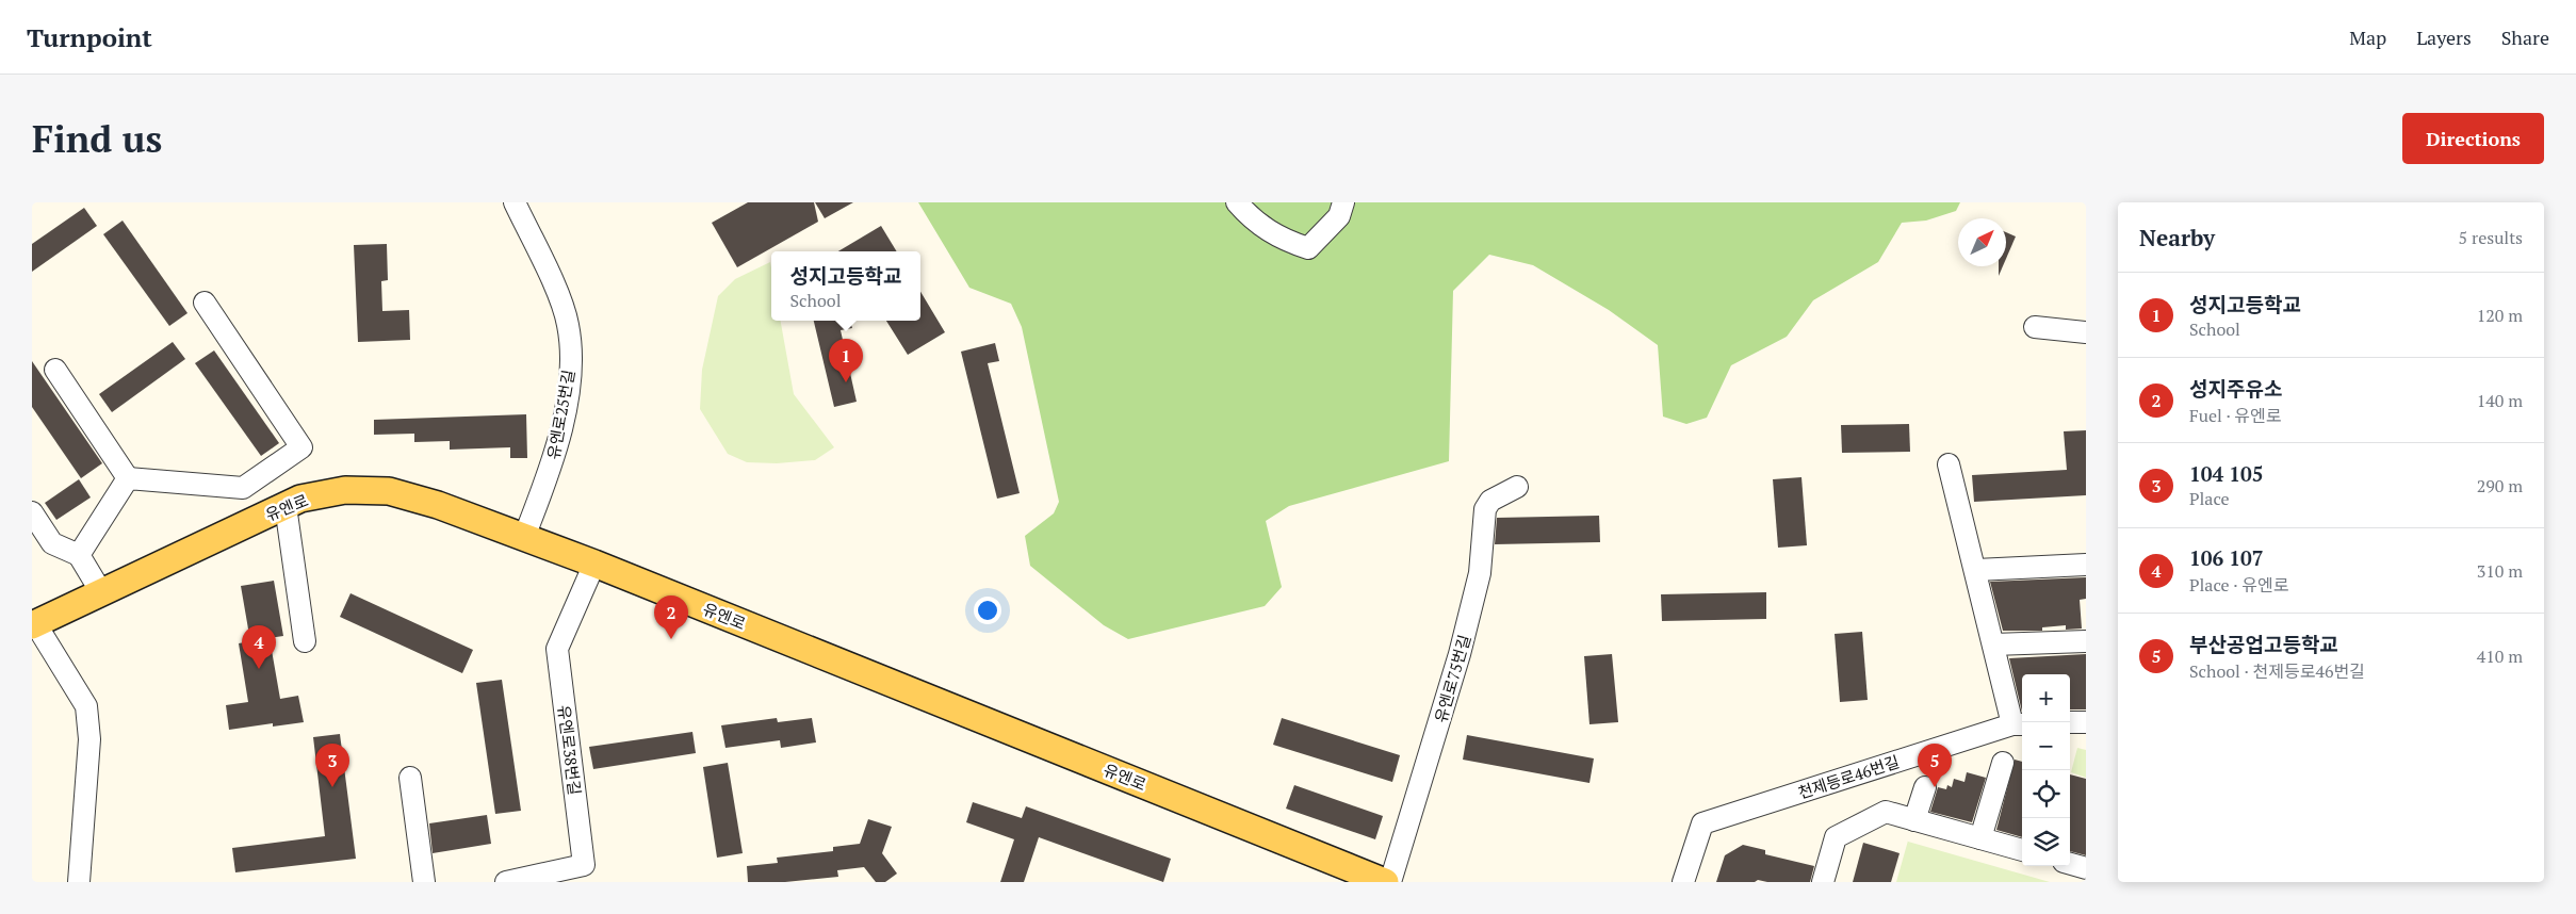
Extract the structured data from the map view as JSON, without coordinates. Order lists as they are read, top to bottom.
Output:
{
  "streets": {
    "main road": ["유엔로"],
    "street": [
      "유엔로25번길",
      "유엔로75번길",
      "유엔로38번길",
      "천제등로46번길"
    ]
  },
  "crossings": [
    ["유엔로25번길", "유엔로"],
    ["유엔로", "유엔로75번길"],
    ["유엔로", "유엔로38번길"]
  ],
  "north": "top right",
  "page": {
    "header": "Turnpoint",
    "nav": ["Map", "Layers", "Share"],
    "buttons": "Directions",
    "title": "Find us",
    "heading": ["Nearby", "5 results"],
    "popup": ["성지고등학교", "School"],
    "list": [
      {
        "mark": "1",
        "name": "성지고등학교",
        "note": "School",
        "value": "120 m"
      },
      {
        "mark": "2",
        "name": "성지주유소",
        "note": "Fuel · 유엔로",
        "value": "140 m"
      },
      {
        "mark": "3",
        "name": "104 105",
        "note": "Place",
        "value": "290 m"
      },
      {
        "mark": "4",
        "name": "106 107",
        "note": "Place · 유엔로",
        "value": "310 m"
      },
      {
        "mark": "5",
        "name": "부산공업고등학교",
        "note": "School · 천제등로46번길",
        "value": "410 m"
      }
    ],
    "pins": [
      "1",
      "2",
      "4",
      "3",
      "5"
    ],
    "map_buttons": ["+", "−"]
  }
}
